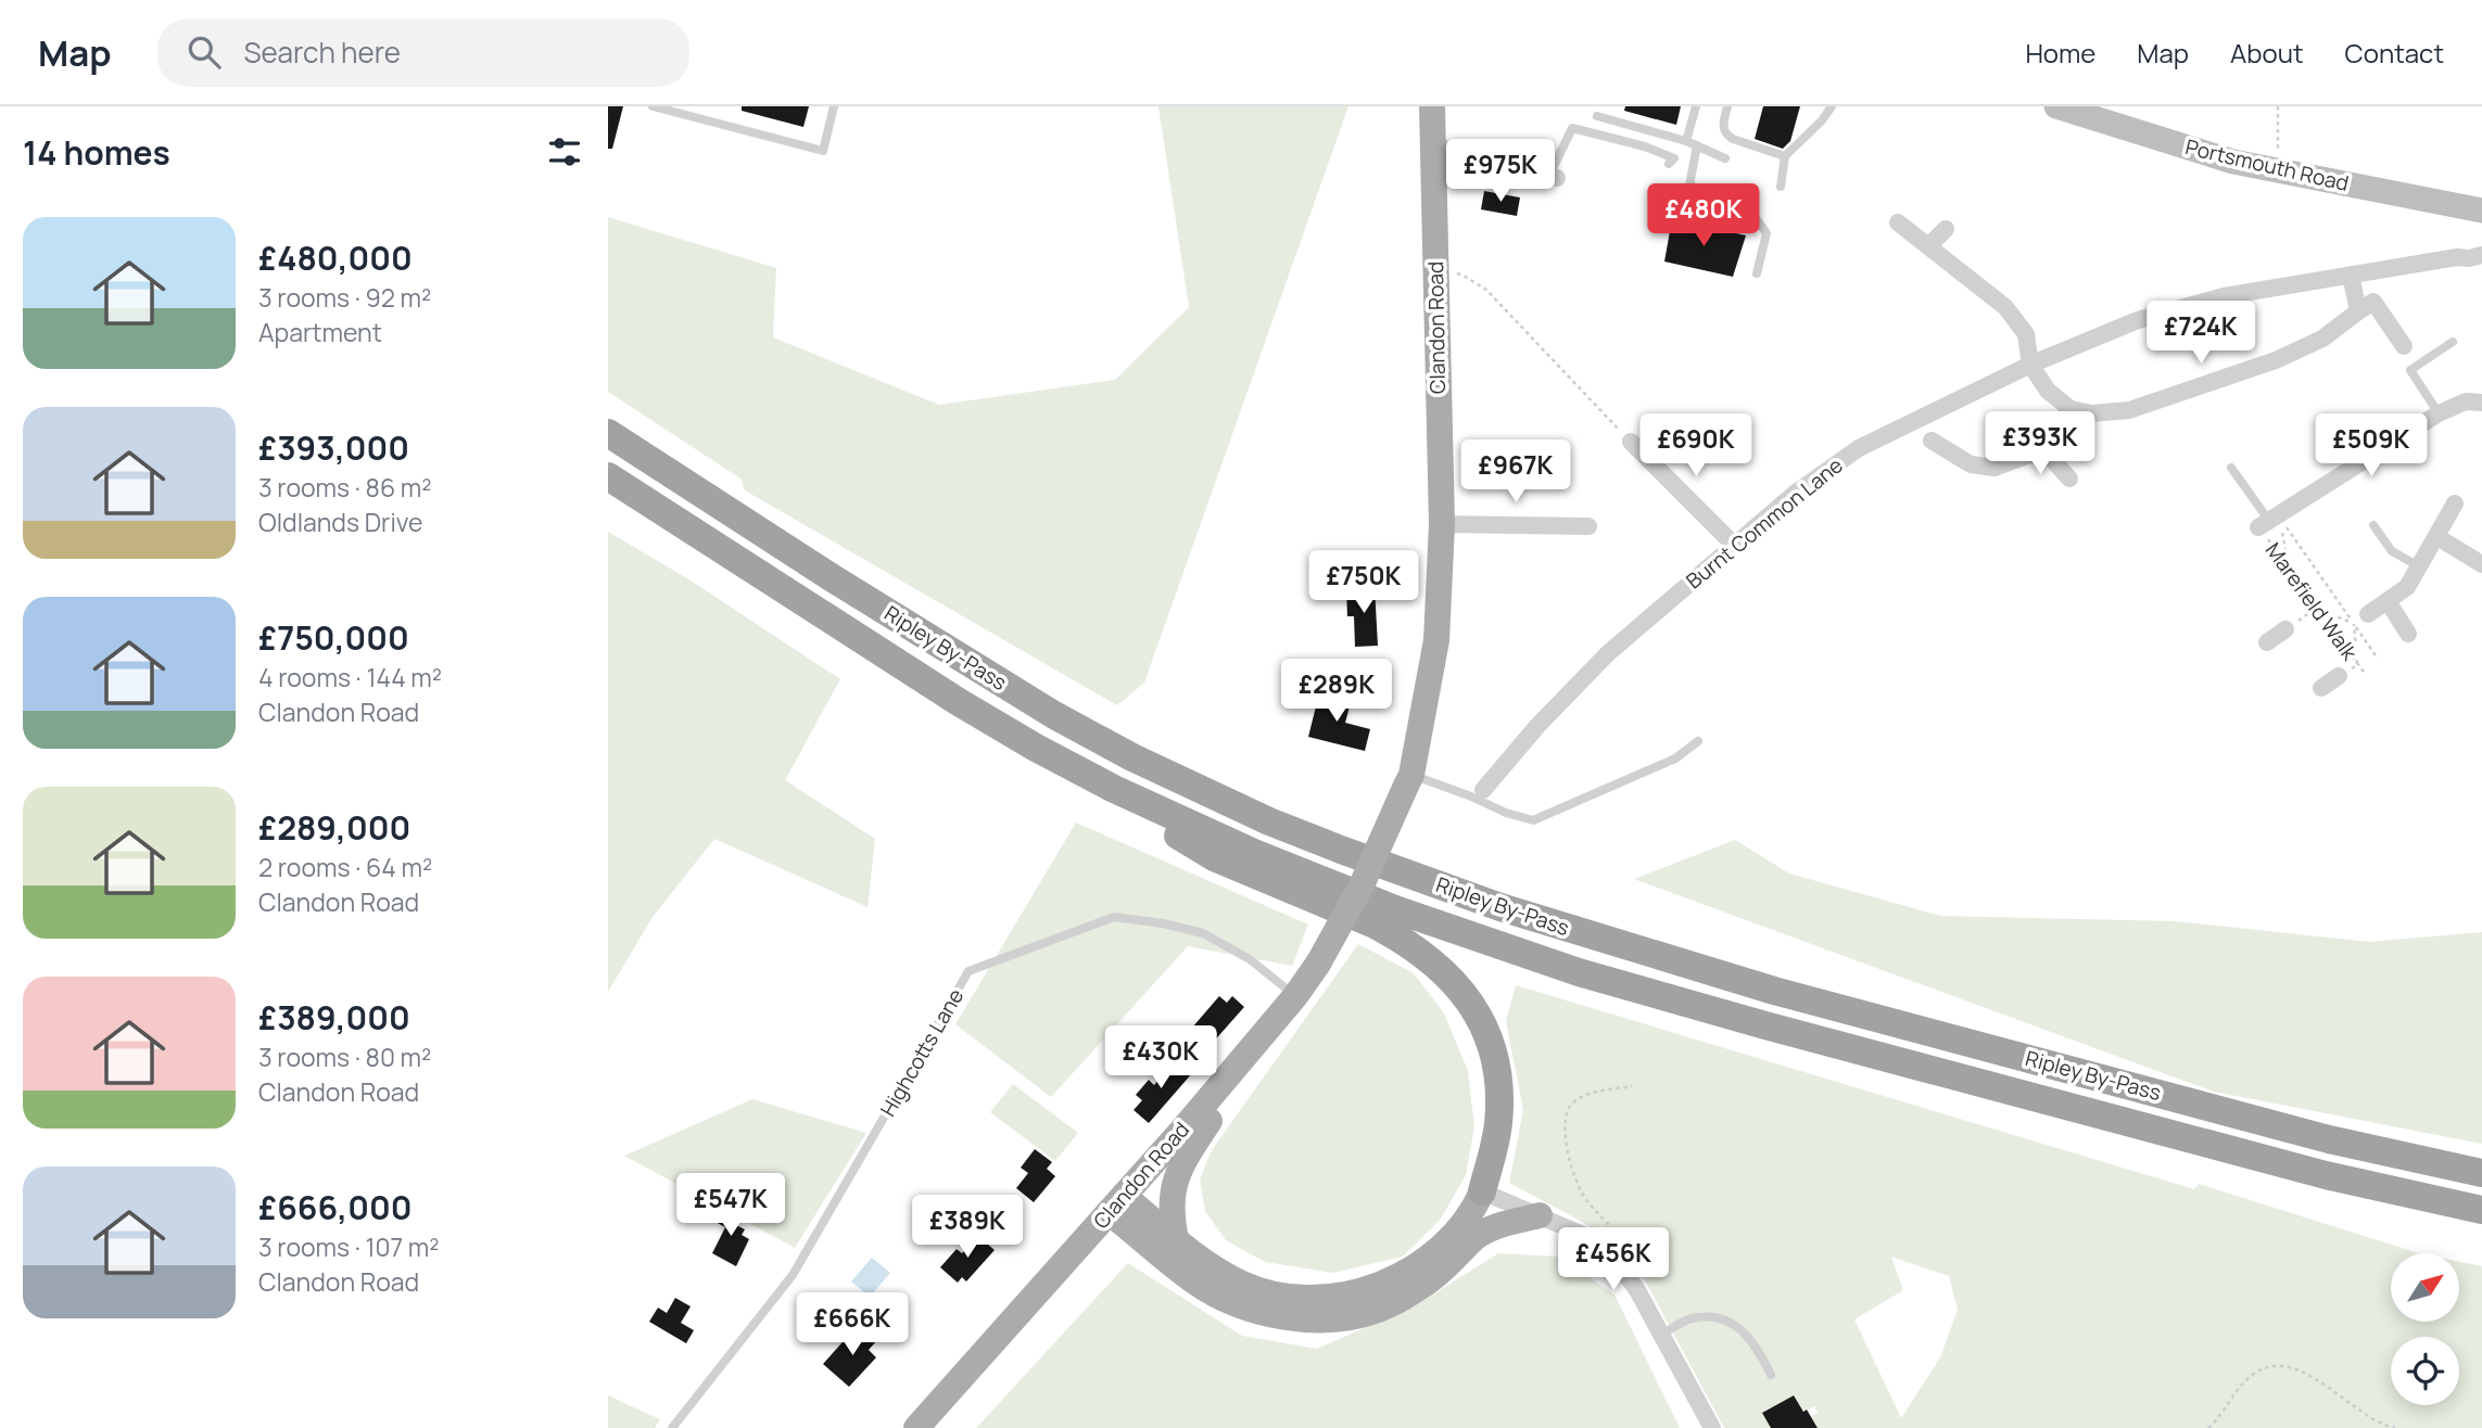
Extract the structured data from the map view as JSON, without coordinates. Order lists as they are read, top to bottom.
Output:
{
  "streets": {
    "highway": ["Ripley By-Pass"],
    "main road": ["Portsmouth Road", "Clandon Road"],
    "street": ["Burnt Common Lane"],
    "lane": ["Highcotts Lane"],
    "path": ["Marefield Walk"]
  },
  "crossings": [
    ["Clandon Road", "Highcotts Lane"]
  ],
  "north": "top right",
  "page": {
    "header": "Map",
    "search": "Search here",
    "nav": [
      "Home",
      "Map",
      "About",
      "Contact"
    ],
    "heading": "14 homes",
    "price": [
      "£975K",
      "£480K",
      "£724K",
      "£393K",
      "£690K",
      "£509K",
      "£967K",
      "£750K",
      "£289K",
      "£430K",
      "£547K",
      "£389K",
      "£456K",
      "£666K"
    ],
    "list": [
      {
        "name": "£480,000",
        "note": "3 rooms · 92 m² · Apartment"
      },
      {
        "name": "£393,000",
        "note": "3 rooms · 86 m² · Oldlands Drive"
      },
      {
        "name": "£750,000",
        "note": "4 rooms · 144 m² · Clandon Road"
      },
      {
        "name": "£289,000",
        "note": "2 rooms · 64 m² · Clandon Road"
      },
      {
        "name": "£389,000",
        "note": "3 rooms · 80 m² · Clandon Road"
      },
      {
        "name": "£666,000",
        "note": "3 rooms · 107 m² · Clandon Road"
      }
    ]
  }
}
